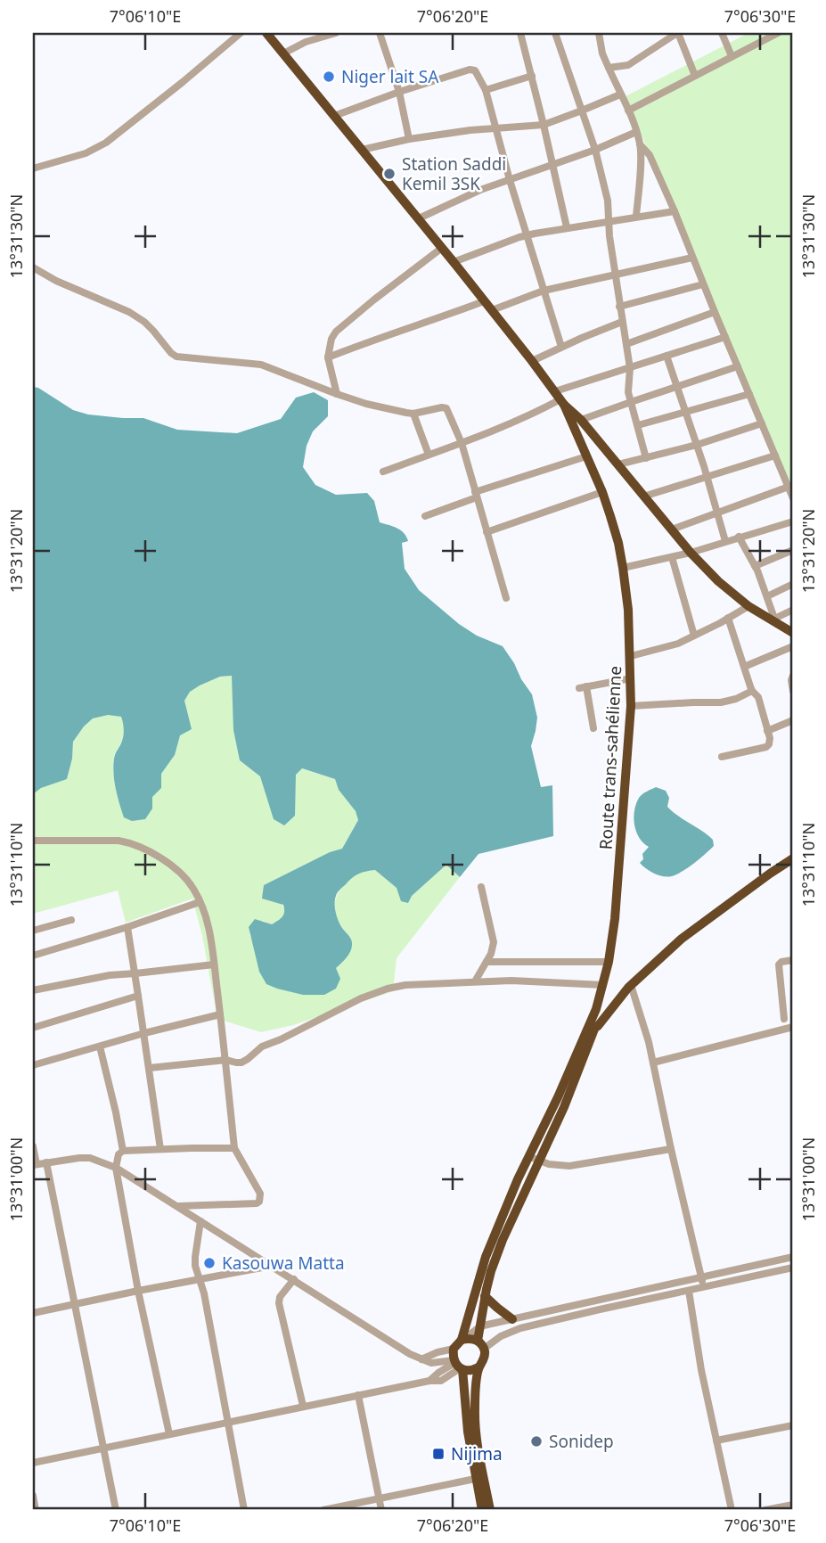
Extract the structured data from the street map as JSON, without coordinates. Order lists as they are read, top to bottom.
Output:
{
  "streets": {
    "highway": ["Route trans-sahélienne"]
  },
  "places": {
    "other": [
      "Niger lait SA",
      "Station Saddi Kemil 3SK",
      "Kasouwa Matta",
      "Sonidep"
    ],
    "transit": ["Nijima"]
  },
  "coordinates": [
    "7°06'10\"E",
    "7°06'20\"E",
    "7°06'30\"E",
    "13°31'30\"N",
    "13°31'20\"N",
    "13°31'10\"N",
    "13°31'00\"N"
  ]
}
